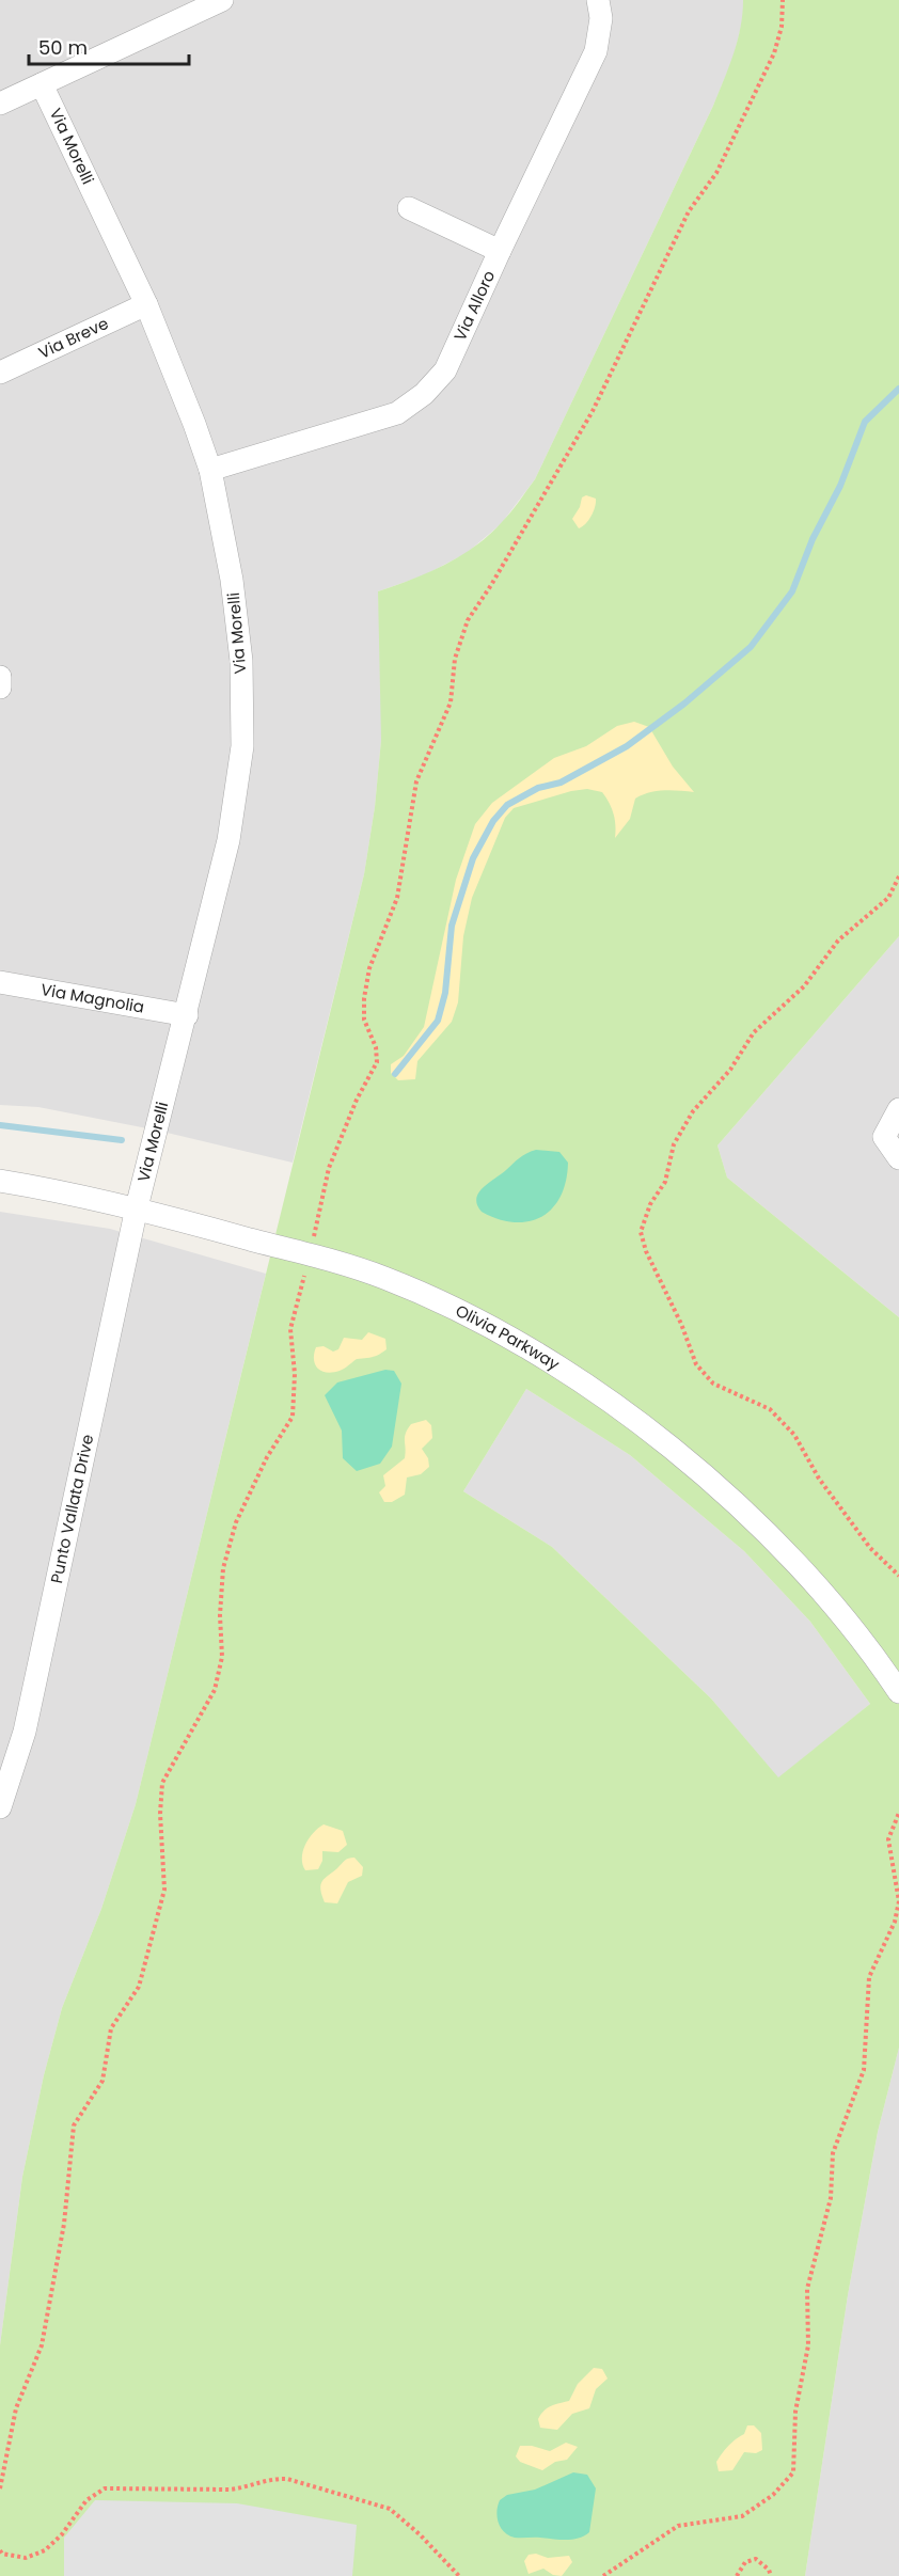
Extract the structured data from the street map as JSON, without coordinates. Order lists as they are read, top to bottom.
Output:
{
  "streets": {
    "street": [
      "Via Morelli",
      "Via Alloro",
      "Via Breve",
      "Via Magnolia",
      "Olivia Parkway",
      "Punto Vallata Drive"
    ]
  },
  "crossings": [
    ["Via Morelli", "Via Alloro"],
    ["Via Morelli", "Via Breve"],
    ["Via Morelli", "Via Magnolia"],
    ["Via Morelli", "Olivia Parkway"],
    ["Via Morelli", "Punto Vallata Drive"],
    ["Olivia Parkway", "Punto Vallata Drive"]
  ],
  "scale_bar": "50 m"
}
